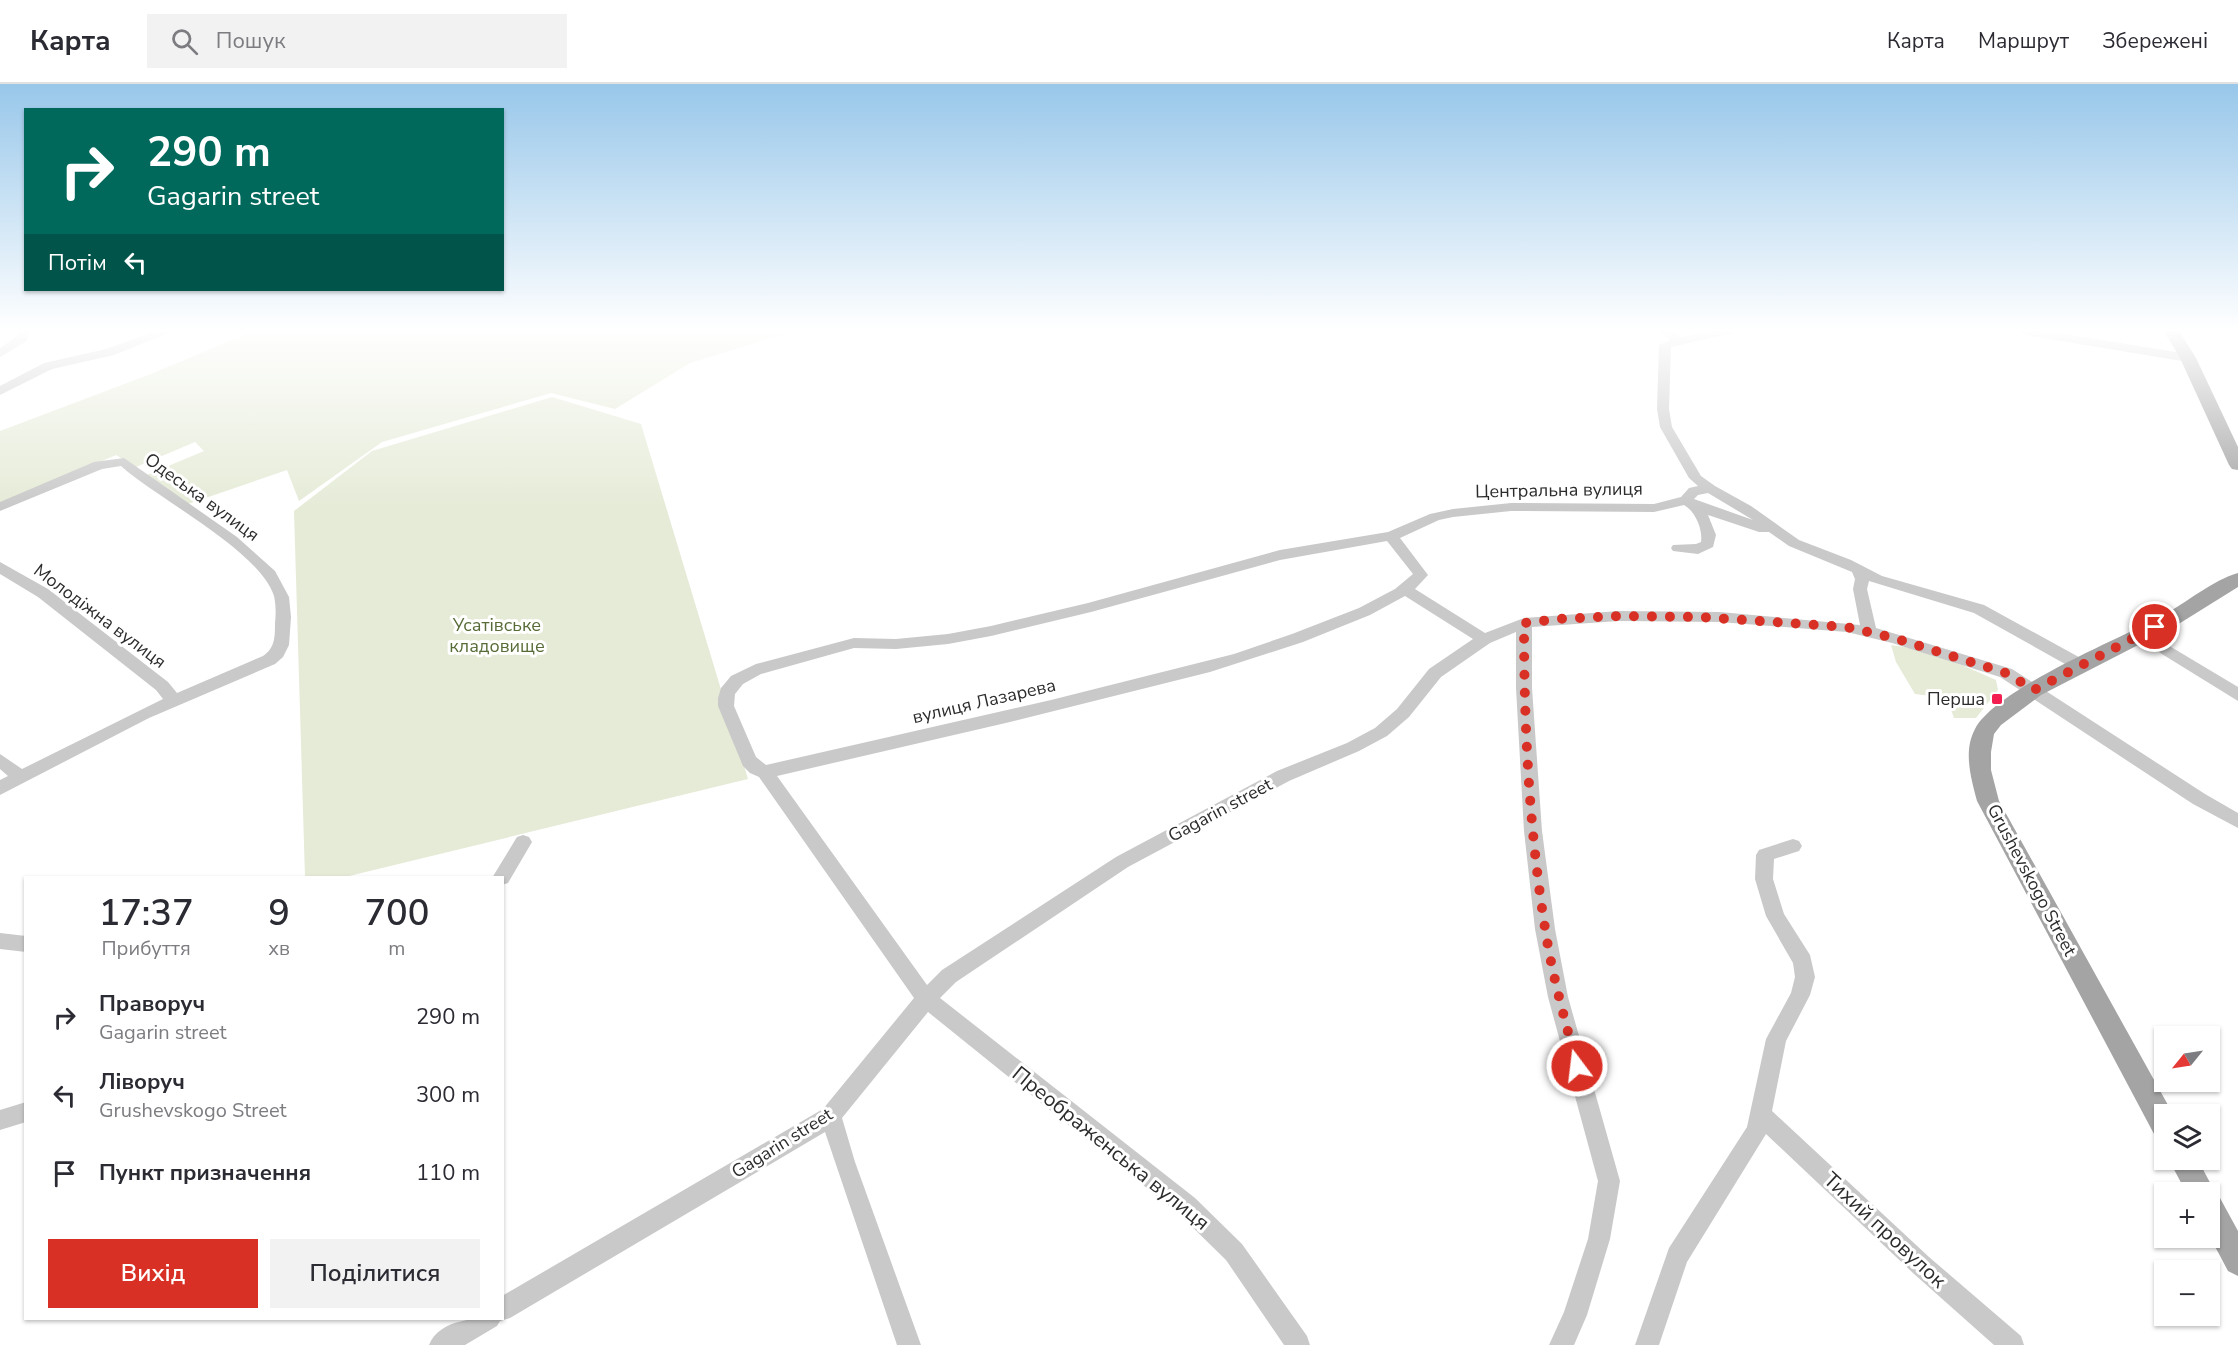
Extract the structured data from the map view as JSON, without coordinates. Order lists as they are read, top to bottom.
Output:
{
  "streets": {
    "main road": ["Grushevskogo Street"],
    "street": [
      "Центральна вулиця",
      "Одеська вулиця",
      "Молодіжна вулиця",
      "вулиця Лазарева",
      "Gagarin street",
      "Преображенська вулиця",
      "Тихий провулок"
    ]
  },
  "crossings": [
    ["Центральна вулиця", "вулиця Лазарева"],
    ["Центральна вулиця", "Grushevskogo Street"],
    ["Одеська вулиця", "Молодіжна вулиця"],
    ["Gagarin street", "Grushevskogo Street"],
    ["Gagarin street", "Преображенська вулиця"]
  ],
  "parks": ["Усатівське кладовище"],
  "places": {
    "transit": ["Перша"]
  },
  "north": "bottom left",
  "page": {
    "header": "Карта",
    "search": "Пошук",
    "nav": ["Карта", "Маршрут", "Збережені"],
    "turn": ["290 m", "Gagarin street"],
    "then": "Потім",
    "eta": [
      "17:37",
      "Прибуття",
      "9",
      "хв",
      "700",
      "m"
    ],
    "list": [
      {
        "name": "Праворуч",
        "note": "Gagarin street",
        "value": "290 m"
      },
      {
        "name": "Ліворуч",
        "note": "Grushevskogo Street",
        "value": "300 m"
      },
      {
        "name": "Пункт призначення",
        "value": "110 m"
      }
    ],
    "map_buttons": ["+", "−"],
    "buttons": ["Вихід", "Поділитися"]
  }
}
